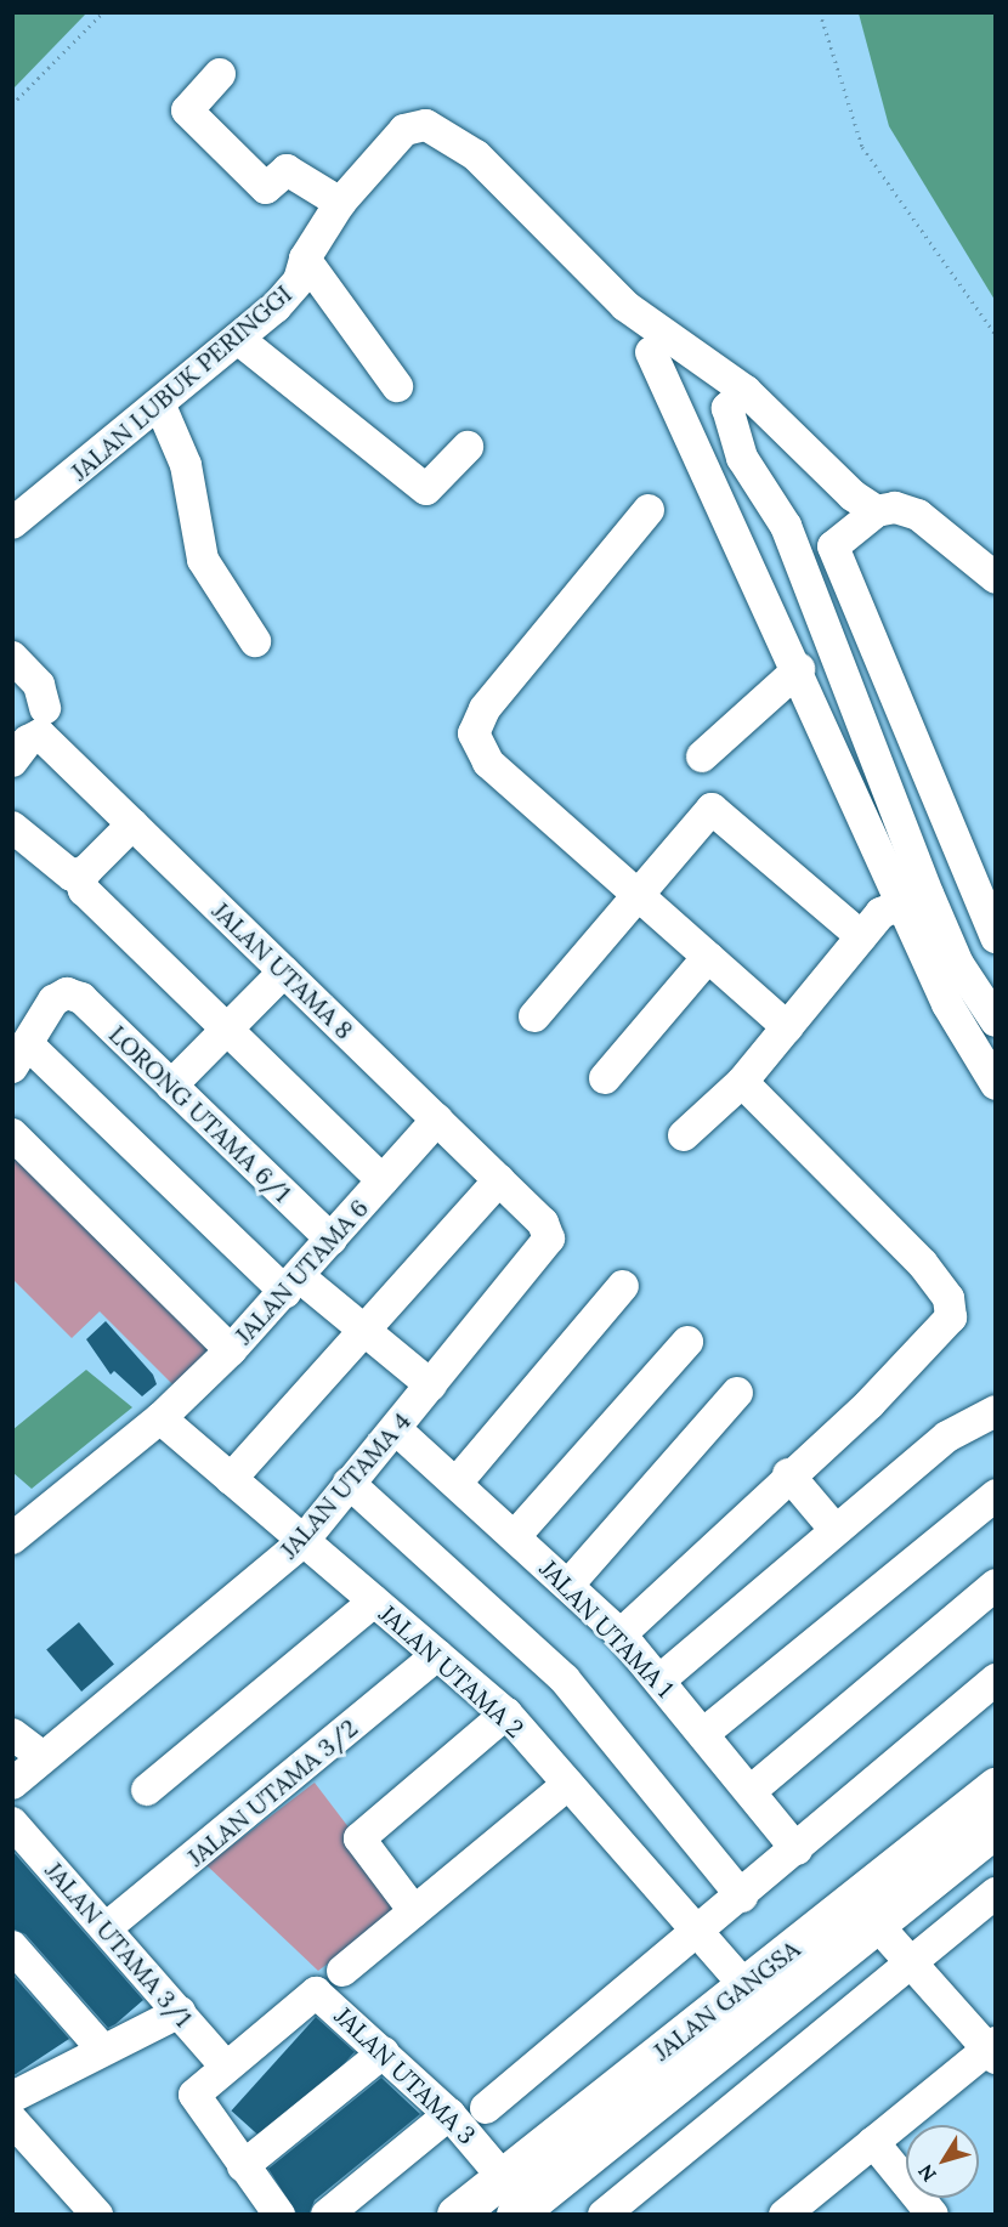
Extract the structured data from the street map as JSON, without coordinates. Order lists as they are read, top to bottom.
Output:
{
  "streets": {
    "main road": ["JALAN GANGSA"],
    "street": [
      "JALAN LUBUK PERINGGI",
      "JALAN UTAMA 8",
      "LORONG UTAMA 6/1",
      "JALAN UTAMA 6",
      "JALAN UTAMA 4",
      "JALAN UTAMA 1",
      "JALAN UTAMA 2",
      "JALAN UTAMA 3/2",
      "JALAN UTAMA 3/1",
      "JALAN UTAMA 3"
    ]
  },
  "crossings": [
    ["JALAN UTAMA 8", "JALAN UTAMA 6"],
    ["JALAN UTAMA 8", "JALAN UTAMA 4"],
    ["LORONG UTAMA 6/1", "JALAN UTAMA 6"],
    ["JALAN UTAMA 6", "JALAN UTAMA 2"],
    ["JALAN UTAMA 4", "JALAN UTAMA 1"],
    ["JALAN UTAMA 4", "JALAN UTAMA 2"],
    ["JALAN UTAMA 2", "JALAN UTAMA 3/2"],
    ["JALAN UTAMA 2", "JALAN GANGSA"],
    ["JALAN UTAMA 2", "JALAN UTAMA 3"],
    ["JALAN UTAMA 3/2", "JALAN UTAMA 3/1"],
    ["JALAN UTAMA 3/1", "JALAN UTAMA 3"],
    ["JALAN GANGSA", "JALAN UTAMA 3"]
  ],
  "north": "bottom left"
}
